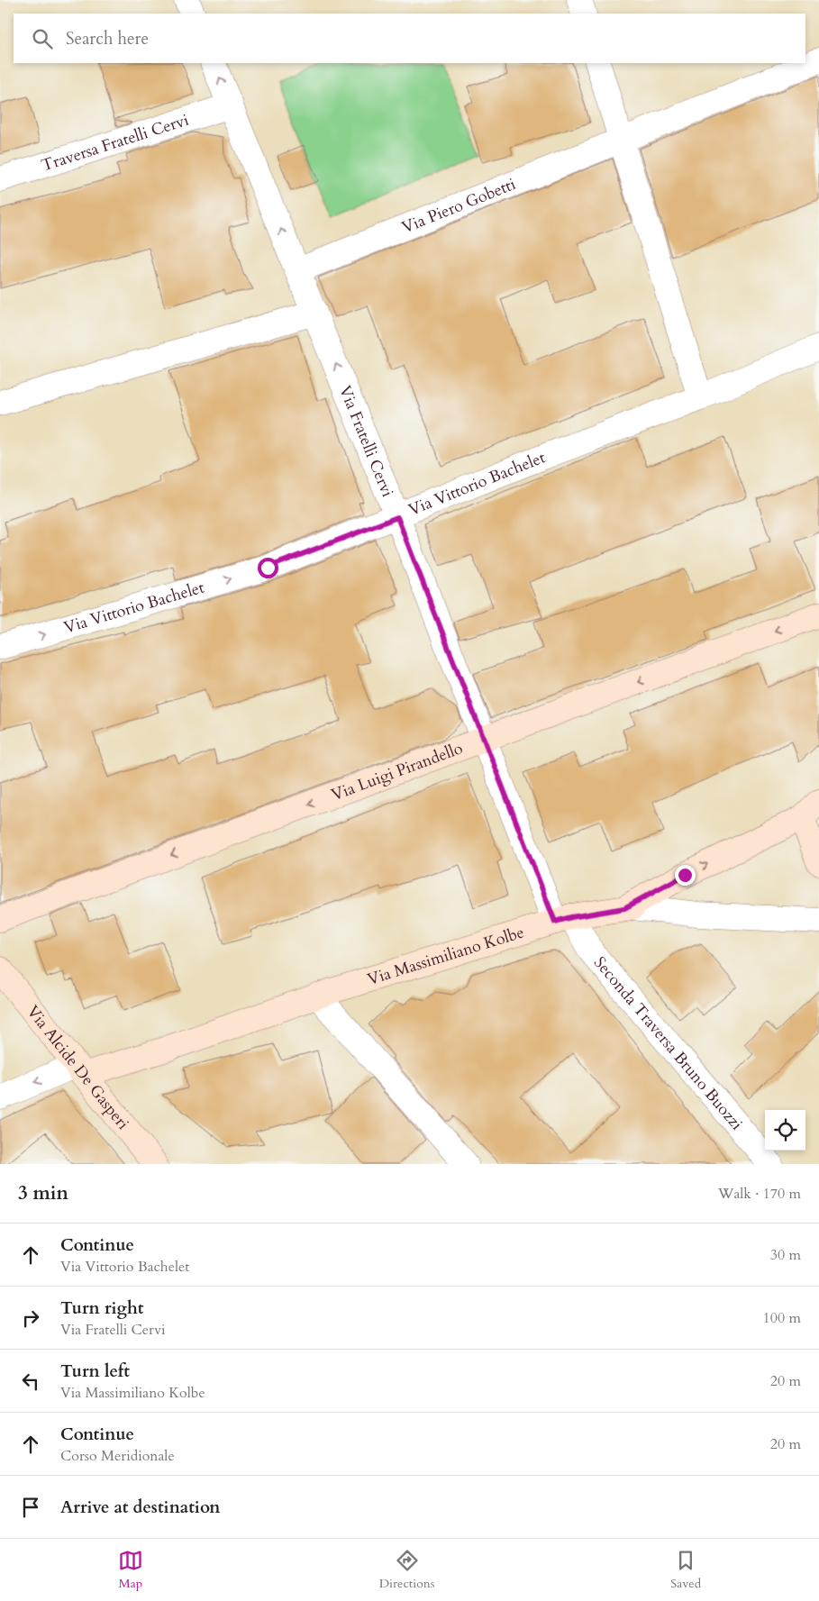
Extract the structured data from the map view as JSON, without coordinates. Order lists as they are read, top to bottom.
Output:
{
  "streets": {
    "street": [
      "Traversa Fratelli Cervi",
      "Via Piero Gobetti",
      "Via Fratelli Cervi",
      "Via Vittorio Bachelet",
      "Via Luigi Pirandello",
      "Via Massimiliano Kolbe",
      "Seconda Traversa Bruno Buozzi",
      "Via Alcide De Gasperi"
    ]
  },
  "crossings": [
    ["Traversa Fratelli Cervi", "Via Fratelli Cervi"],
    ["Via Piero Gobetti", "Via Fratelli Cervi"],
    ["Via Fratelli Cervi", "Via Vittorio Bachelet"],
    ["Via Fratelli Cervi", "Via Luigi Pirandello"],
    ["Via Fratelli Cervi", "Via Massimiliano Kolbe"],
    ["Via Fratelli Cervi", "Seconda Traversa Bruno Buozzi"],
    ["Via Massimiliano Kolbe", "Seconda Traversa Bruno Buozzi"],
    ["Via Massimiliano Kolbe", "Via Alcide De Gasperi"]
  ],
  "one_way": ["Via Fratelli Cervi", "Via Vittorio Bachelet", "Via Luigi Pirandello"],
  "page": {
    "search": "Search here",
    "heading": ["3 min", "Walk · 170 m"],
    "list": [
      ["Continue", "Via Vittorio Bachelet", "30 m"],
      ["Turn right", "Via Fratelli Cervi", "100 m"],
      ["Turn left", "Via Massimiliano Kolbe", "20 m"],
      ["Continue", "Corso Meridionale", "20 m"],
      "Arrive at destination"
    ],
    "nav": ["Map", "Directions", "Saved"]
  }
}
